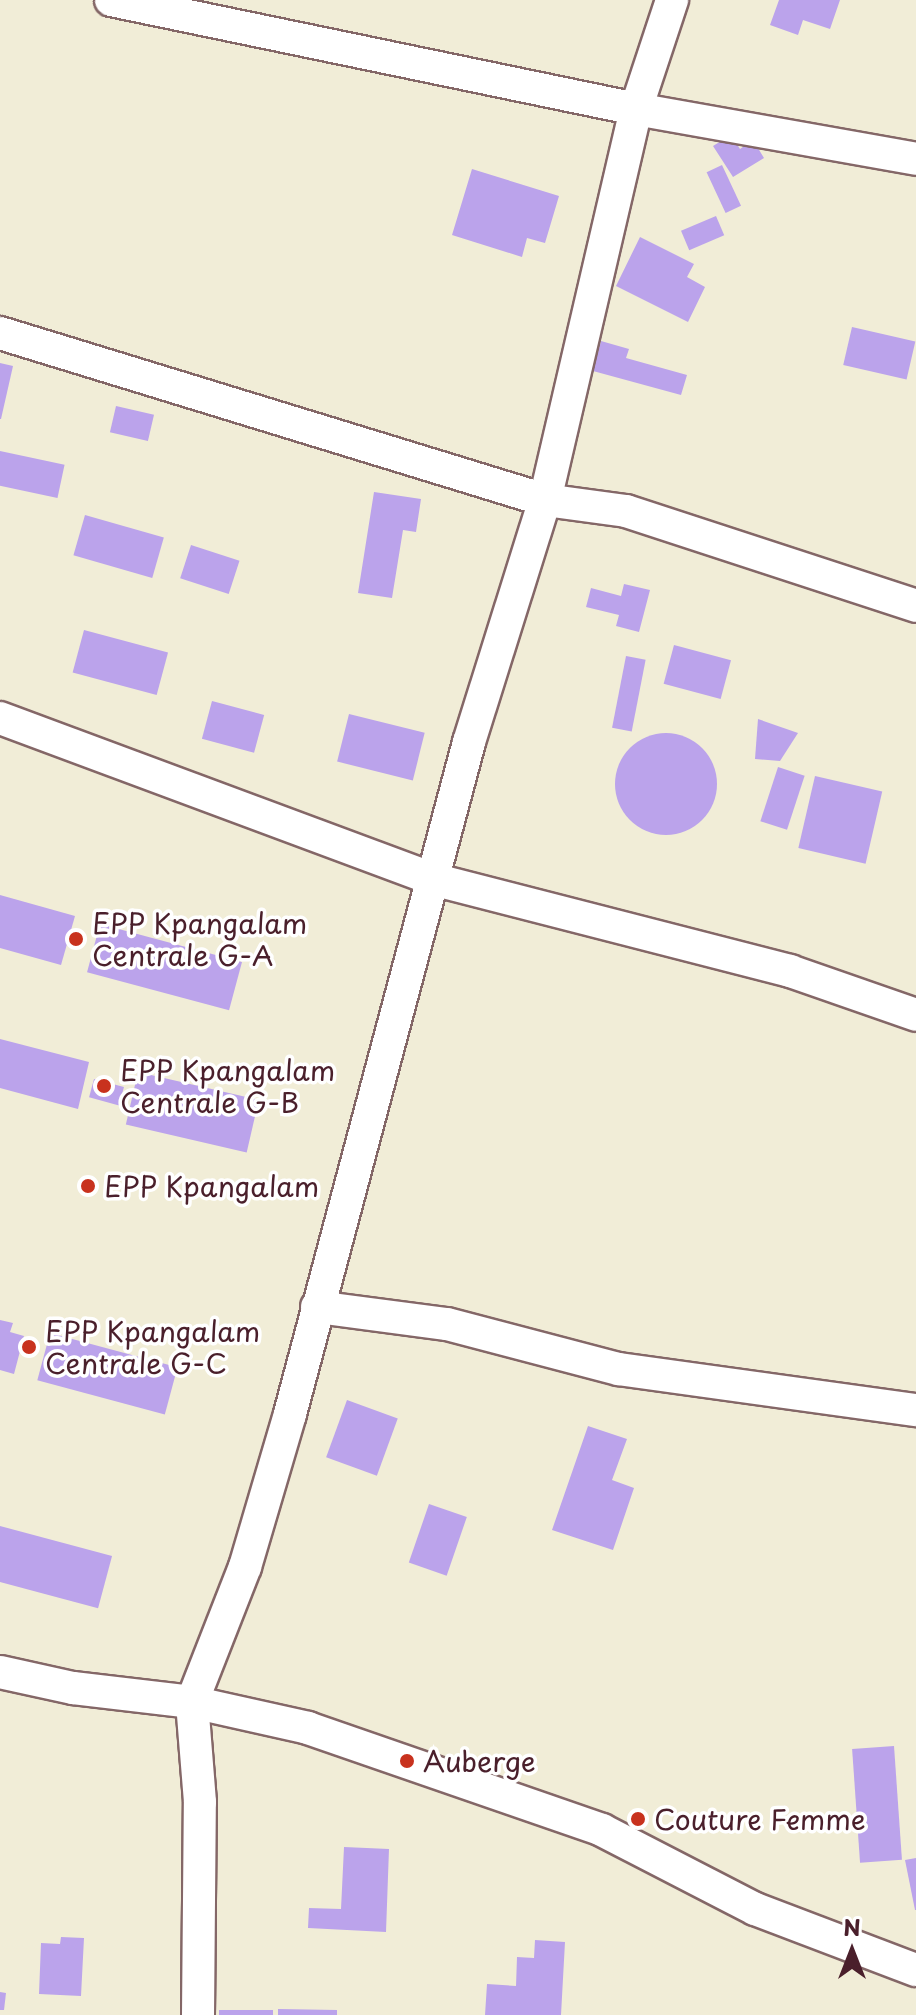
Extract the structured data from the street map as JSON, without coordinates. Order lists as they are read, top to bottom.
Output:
{
  "places": [
    "EPP Kpangalam Centrale G-A",
    "EPP Kpangalam Centrale G-B",
    "EPP Kpangalam",
    "EPP Kpangalam Centrale G-C",
    "Auberge",
    "Couture Femme"
  ],
  "north": "top"
}
